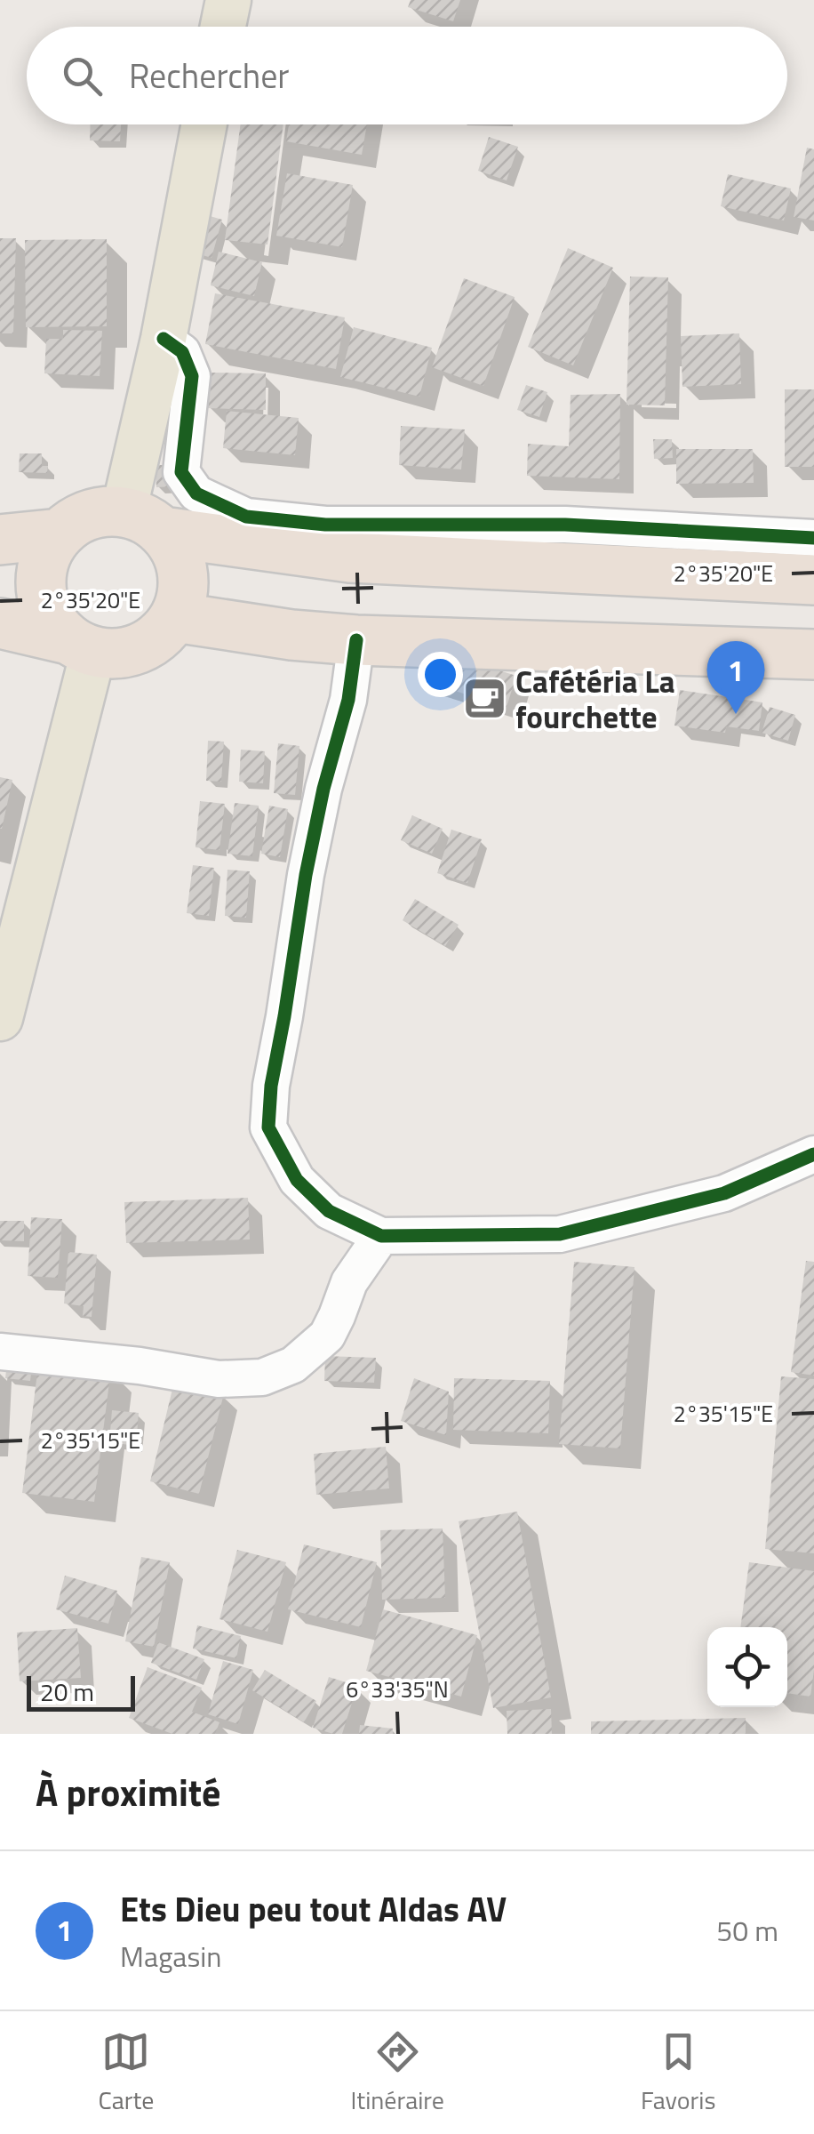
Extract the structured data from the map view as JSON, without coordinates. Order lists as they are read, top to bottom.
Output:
{
  "places": {
    "cafe": ["Cafétéria La fourchette"]
  },
  "scale_bar": "20 m",
  "page": {
    "search": "Rechercher",
    "pins": "1",
    "scale": "20 m",
    "heading": "À proximité",
    "list": [
      {
        "mark": "1",
        "name": "Ets Dieu peu tout Aldas AV",
        "note": "Magasin",
        "value": "50 m"
      }
    ],
    "nav": ["Carte", "Itinéraire", "Favoris"]
  },
  "coordinates": ["2°35'20\"E", "2°35'15\"E", "6°33'35\"N"]
}
